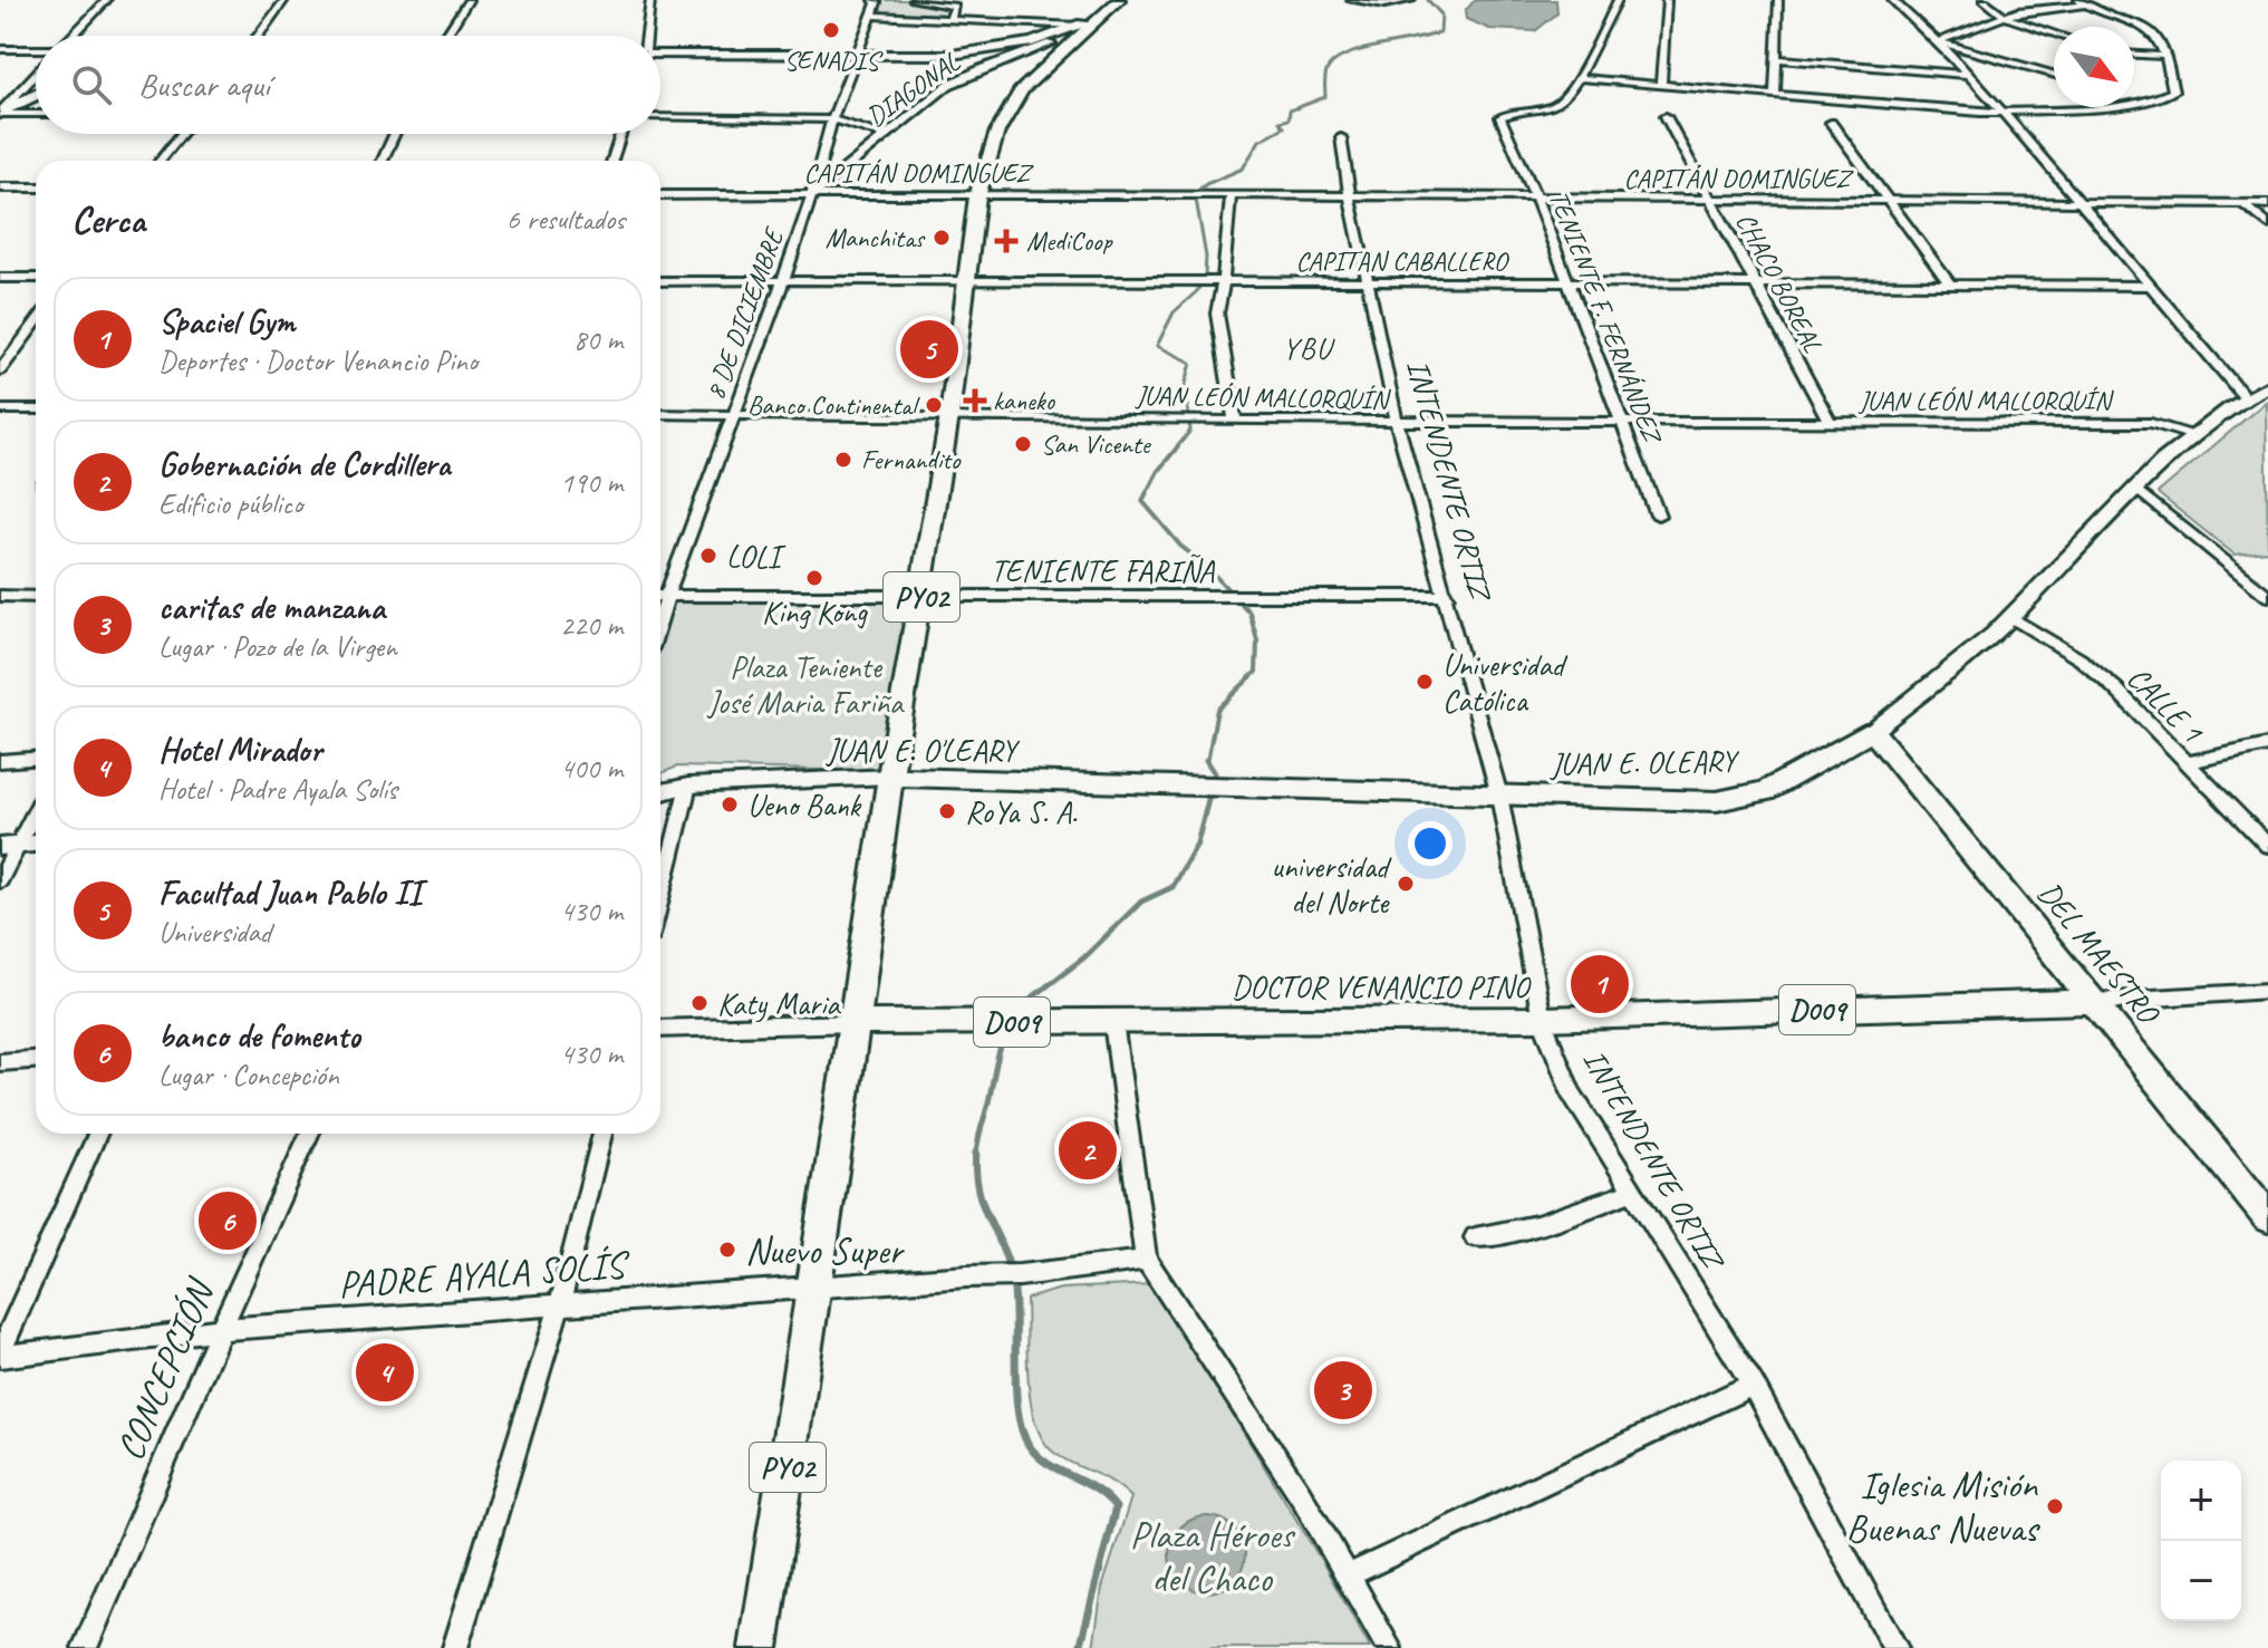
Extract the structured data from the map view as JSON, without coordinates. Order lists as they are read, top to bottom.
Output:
{
  "streets": {
    "main road": [
      "PY02",
      "JUAN E. O'LEARY",
      "JUAN E. OLEARY",
      "DEL MAESTRO",
      "DOCTOR VENANCIO PINO",
      "D009"
    ],
    "street": [
      "DIAGONAL",
      "CAPITÁN DOMINGUEZ",
      "CAPITAN CABALLERO",
      "CHACO BOREAL",
      "8 DE DICIEMBRE",
      "TENIENTE F. FERNÁNDEZ",
      "JUAN LEÓN MALLORQUÍN",
      "INTENDENTE ORTIZ",
      "TENIENTE FARIÑA",
      "CALLE 1",
      "PADRE AYALA SOLÍS",
      "CONCEPCIÓN"
    ]
  },
  "crossings": [
    ["DIAGONAL", "CAPITÁN DOMINGUEZ"],
    ["DIAGONAL", "8 DE DICIEMBRE"],
    ["CAPITÁN DOMINGUEZ", "CHACO BOREAL"],
    ["CAPITÁN DOMINGUEZ", "8 DE DICIEMBRE"],
    ["CAPITÁN DOMINGUEZ", "TENIENTE F. FERNÁNDEZ"],
    ["CAPITÁN DOMINGUEZ", "INTENDENTE ORTIZ"],
    ["CAPITÁN DOMINGUEZ", "PY02"],
    ["CAPITAN CABALLERO", "CHACO BOREAL"],
    ["CAPITAN CABALLERO", "8 DE DICIEMBRE"],
    ["CAPITAN CABALLERO", "TENIENTE F. FERNÁNDEZ"],
    ["CAPITAN CABALLERO", "INTENDENTE ORTIZ"],
    ["CAPITAN CABALLERO", "PY02"],
    ["CHACO BOREAL", "JUAN LEÓN MALLORQUÍN"],
    ["8 DE DICIEMBRE", "JUAN LEÓN MALLORQUÍN"],
    ["8 DE DICIEMBRE", "PY02"],
    ["TENIENTE F. FERNÁNDEZ", "JUAN LEÓN MALLORQUÍN"],
    ["JUAN LEÓN MALLORQUÍN", "INTENDENTE ORTIZ"],
    ["JUAN LEÓN MALLORQUÍN", "PY02"],
    ["JUAN LEÓN MALLORQUÍN", "JUAN E. OLEARY"],
    ["INTENDENTE ORTIZ", "TENIENTE FARIÑA"],
    ["INTENDENTE ORTIZ", "JUAN E. OLEARY"],
    ["INTENDENTE ORTIZ", "DOCTOR VENANCIO PINO"],
    ["TENIENTE FARIÑA", "PY02"],
    ["PY02", "JUAN E. O'LEARY"],
    ["PY02", "DOCTOR VENANCIO PINO"],
    ["PY02", "PADRE AYALA SOLÍS"],
    ["CALLE 1", "JUAN E. OLEARY"],
    ["JUAN E. O'LEARY", "JUAN E. OLEARY"],
    ["JUAN E. OLEARY", "DEL MAESTRO"],
    ["DEL MAESTRO", "DOCTOR VENANCIO PINO"],
    ["PADRE AYALA SOLÍS", "CONCEPCIÓN"]
  ],
  "districts": ["YBU"],
  "parks": ["Plaza Teniente José Maria Fariña", "Plaza Héroes del Chaco"],
  "places": {
    "other": [
      "SENADIS",
      "Manchitas",
      "Banco Continental",
      "San Vicente",
      "Fernandito",
      "LOLI",
      "King Kong",
      "Universidad Católica",
      "Ueno Bank",
      "RoYa S. A.",
      "universidad del Norte",
      "Katy Maria",
      "Nuevo Super",
      "Iglesia Misión Buenas Nuevas"
    ],
    "health": ["MediCoop", "kaneko"]
  },
  "north": "bottom right",
  "page": {
    "search": "Buscar aquí",
    "heading": ["Cerca", "6 resultados"],
    "list": [
      {
        "mark": "1",
        "name": "Spaciel Gym",
        "note": "Deportes · Doctor Venancio Pino",
        "value": "80 m"
      },
      {
        "mark": "2",
        "name": "Gobernación de Cordillera",
        "note": "Edificio público",
        "value": "190 m"
      },
      {
        "mark": "3",
        "name": "caritas de manzana",
        "note": "Lugar · Pozo de la Virgen",
        "value": "220 m"
      },
      {
        "mark": "4",
        "name": "Hotel Mirador",
        "note": "Hotel · Padre Ayala Solís",
        "value": "400 m"
      },
      {
        "mark": "5",
        "name": "Facultad Juan Pablo II",
        "note": "Universidad",
        "value": "430 m"
      },
      {
        "mark": "6",
        "name": "banco de fomento",
        "note": "Lugar · Concepción",
        "value": "430 m"
      }
    ],
    "pins": [
      "5",
      "1",
      "2",
      "6",
      "4",
      "3"
    ],
    "map_buttons": ["+", "−"]
  }
}
